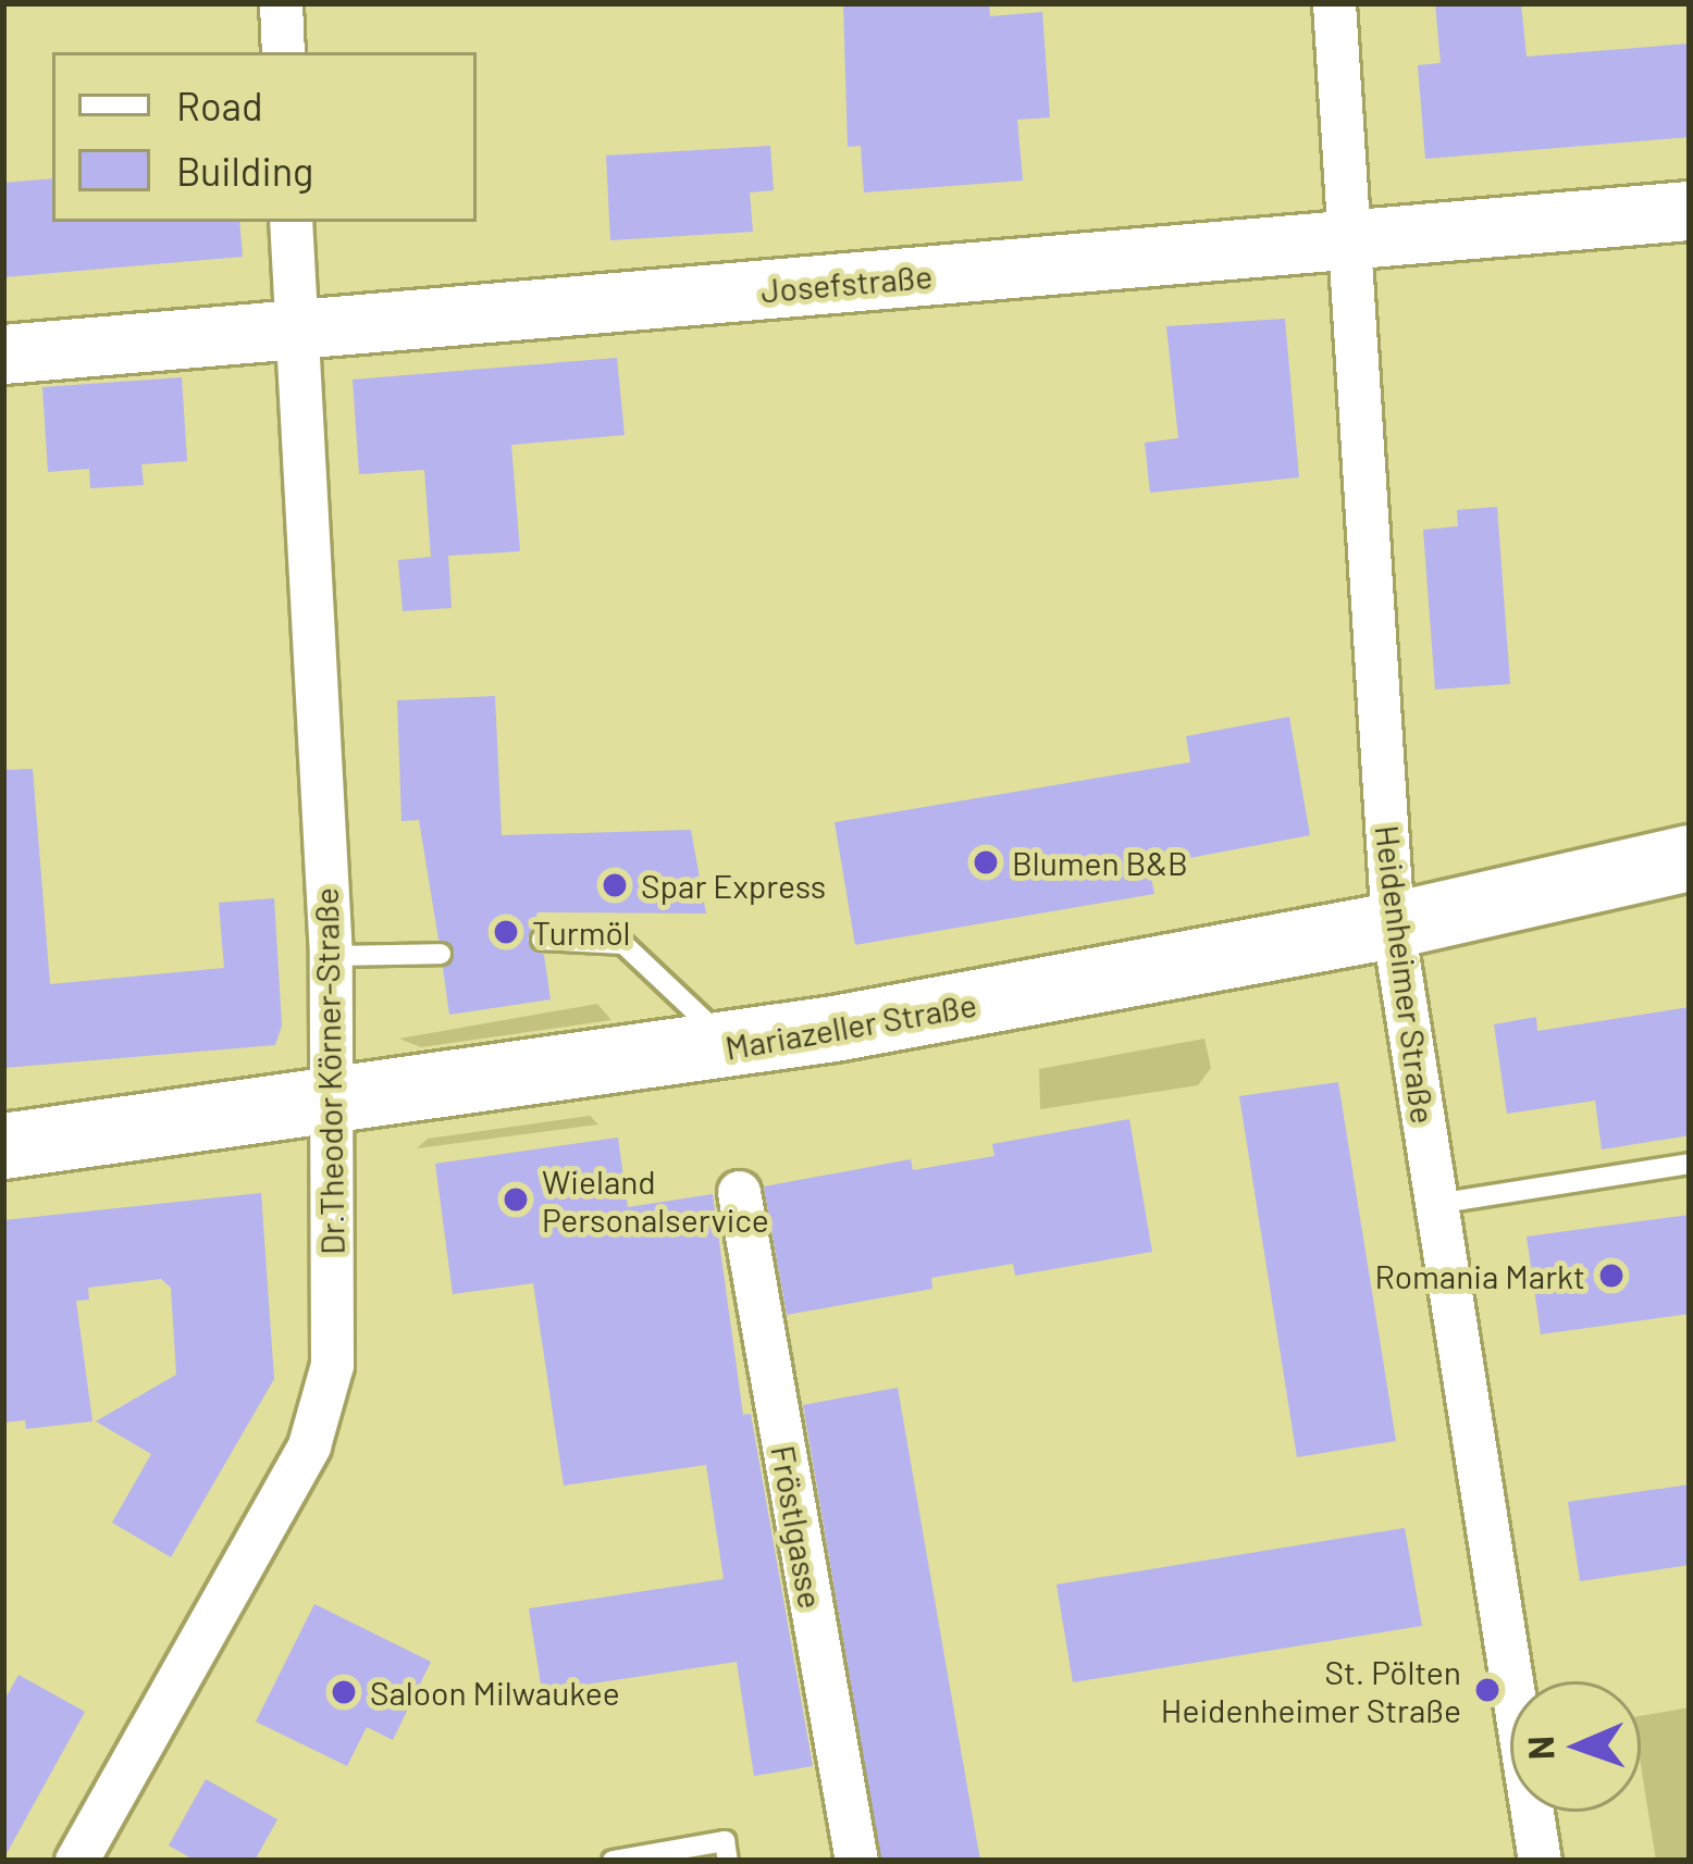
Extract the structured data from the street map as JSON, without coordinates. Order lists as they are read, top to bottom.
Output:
{
  "streets": {
    "main road": ["Mariazeller Straße"],
    "street": [
      "Josefstraße",
      "Heidenheimer Straße",
      "Dr.Theodor Körner-Straße",
      "Fröstlgasse"
    ]
  },
  "crossings": [
    ["Josefstraße", "Heidenheimer Straße"],
    ["Josefstraße", "Dr.Theodor Körner-Straße"],
    ["Heidenheimer Straße", "Mariazeller Straße"],
    ["Mariazeller Straße", "Dr.Theodor Körner-Straße"]
  ],
  "places": [
    "Blumen B&B",
    "Spar Express",
    "Turmöl",
    "Wieland Personalservice",
    "Romania Markt",
    "St. Pölten Heidenheimer Straße",
    "Saloon Milwaukee"
  ],
  "legend": ["Road", "Building"],
  "north": "left"
}
